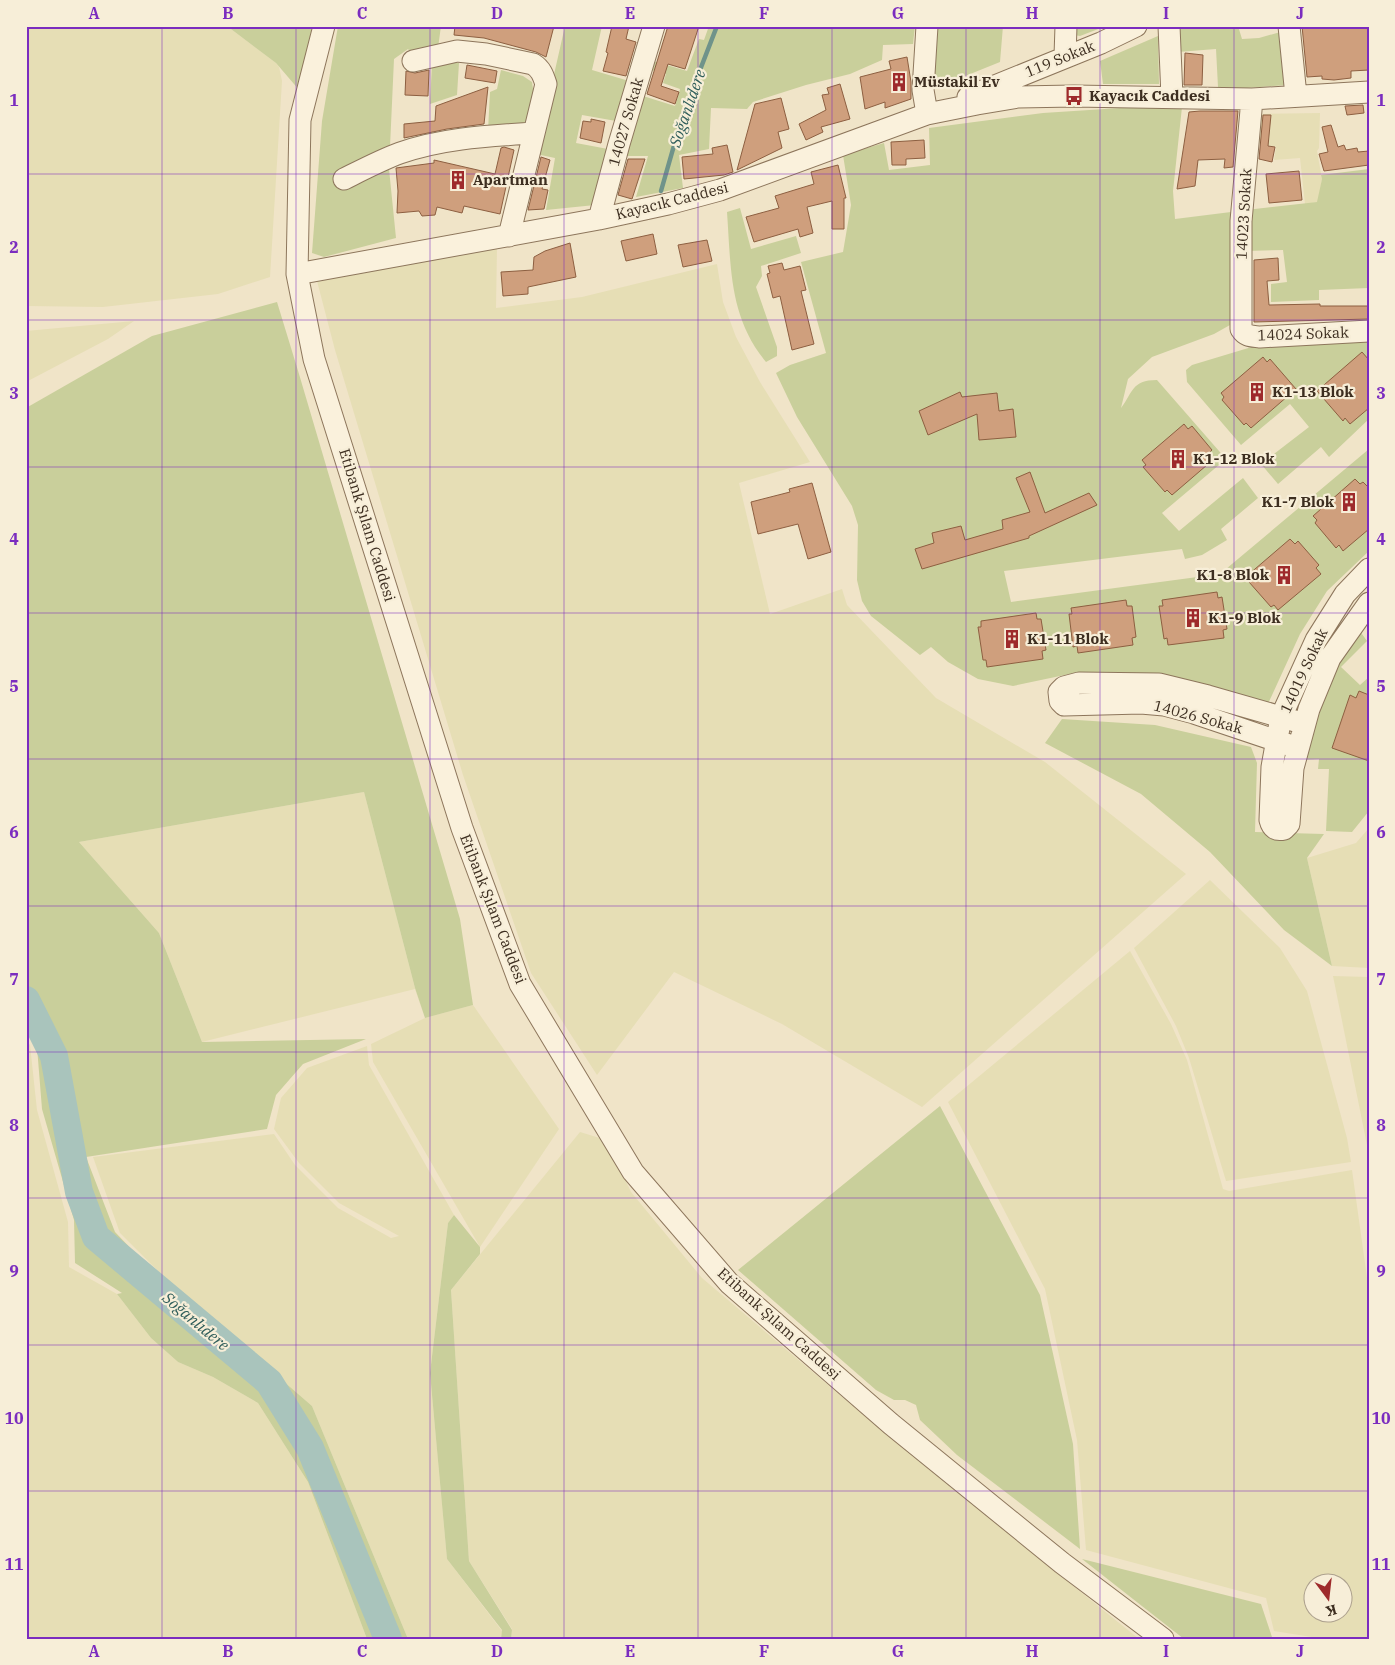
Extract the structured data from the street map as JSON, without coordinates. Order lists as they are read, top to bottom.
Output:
{
  "streets": {
    "street": [
      "119 Sokak",
      "14027 Sokak",
      "Kayacık Caddesi",
      "14023 Sokak",
      "14024 Sokak",
      "Etibank Şılam Caddesi",
      "14019 Sokak",
      "14026 Sokak"
    ]
  },
  "crossings": [
    ["119 Sokak", "Kayacık Caddesi"],
    ["14027 Sokak", "Kayacık Caddesi"],
    ["Kayacık Caddesi", "14023 Sokak"],
    ["Kayacık Caddesi", "Etibank Şılam Caddesi"],
    ["14023 Sokak", "14024 Sokak"],
    ["14019 Sokak", "14026 Sokak"]
  ],
  "water": ["Soğanlıdere"],
  "places": {
    "building": [
      "Müstakil Ev",
      "Apartman",
      "K1-13 Blok",
      "K1-12 Blok",
      "K1-7 Blok",
      "K1-8 Blok",
      "K1-9 Blok",
      "K1-11 Blok"
    ],
    "bus stop": ["Kayacık Caddesi"]
  },
  "north": "bottom",
  "grid": {
    "columns": [
      "A",
      "B",
      "C",
      "D",
      "E",
      "F",
      "G",
      "H",
      "I",
      "J"
    ],
    "rows": [
      "1",
      "2",
      "3",
      "4",
      "5",
      "6",
      "7",
      "8",
      "9",
      "10",
      "11"
    ]
  }
}
